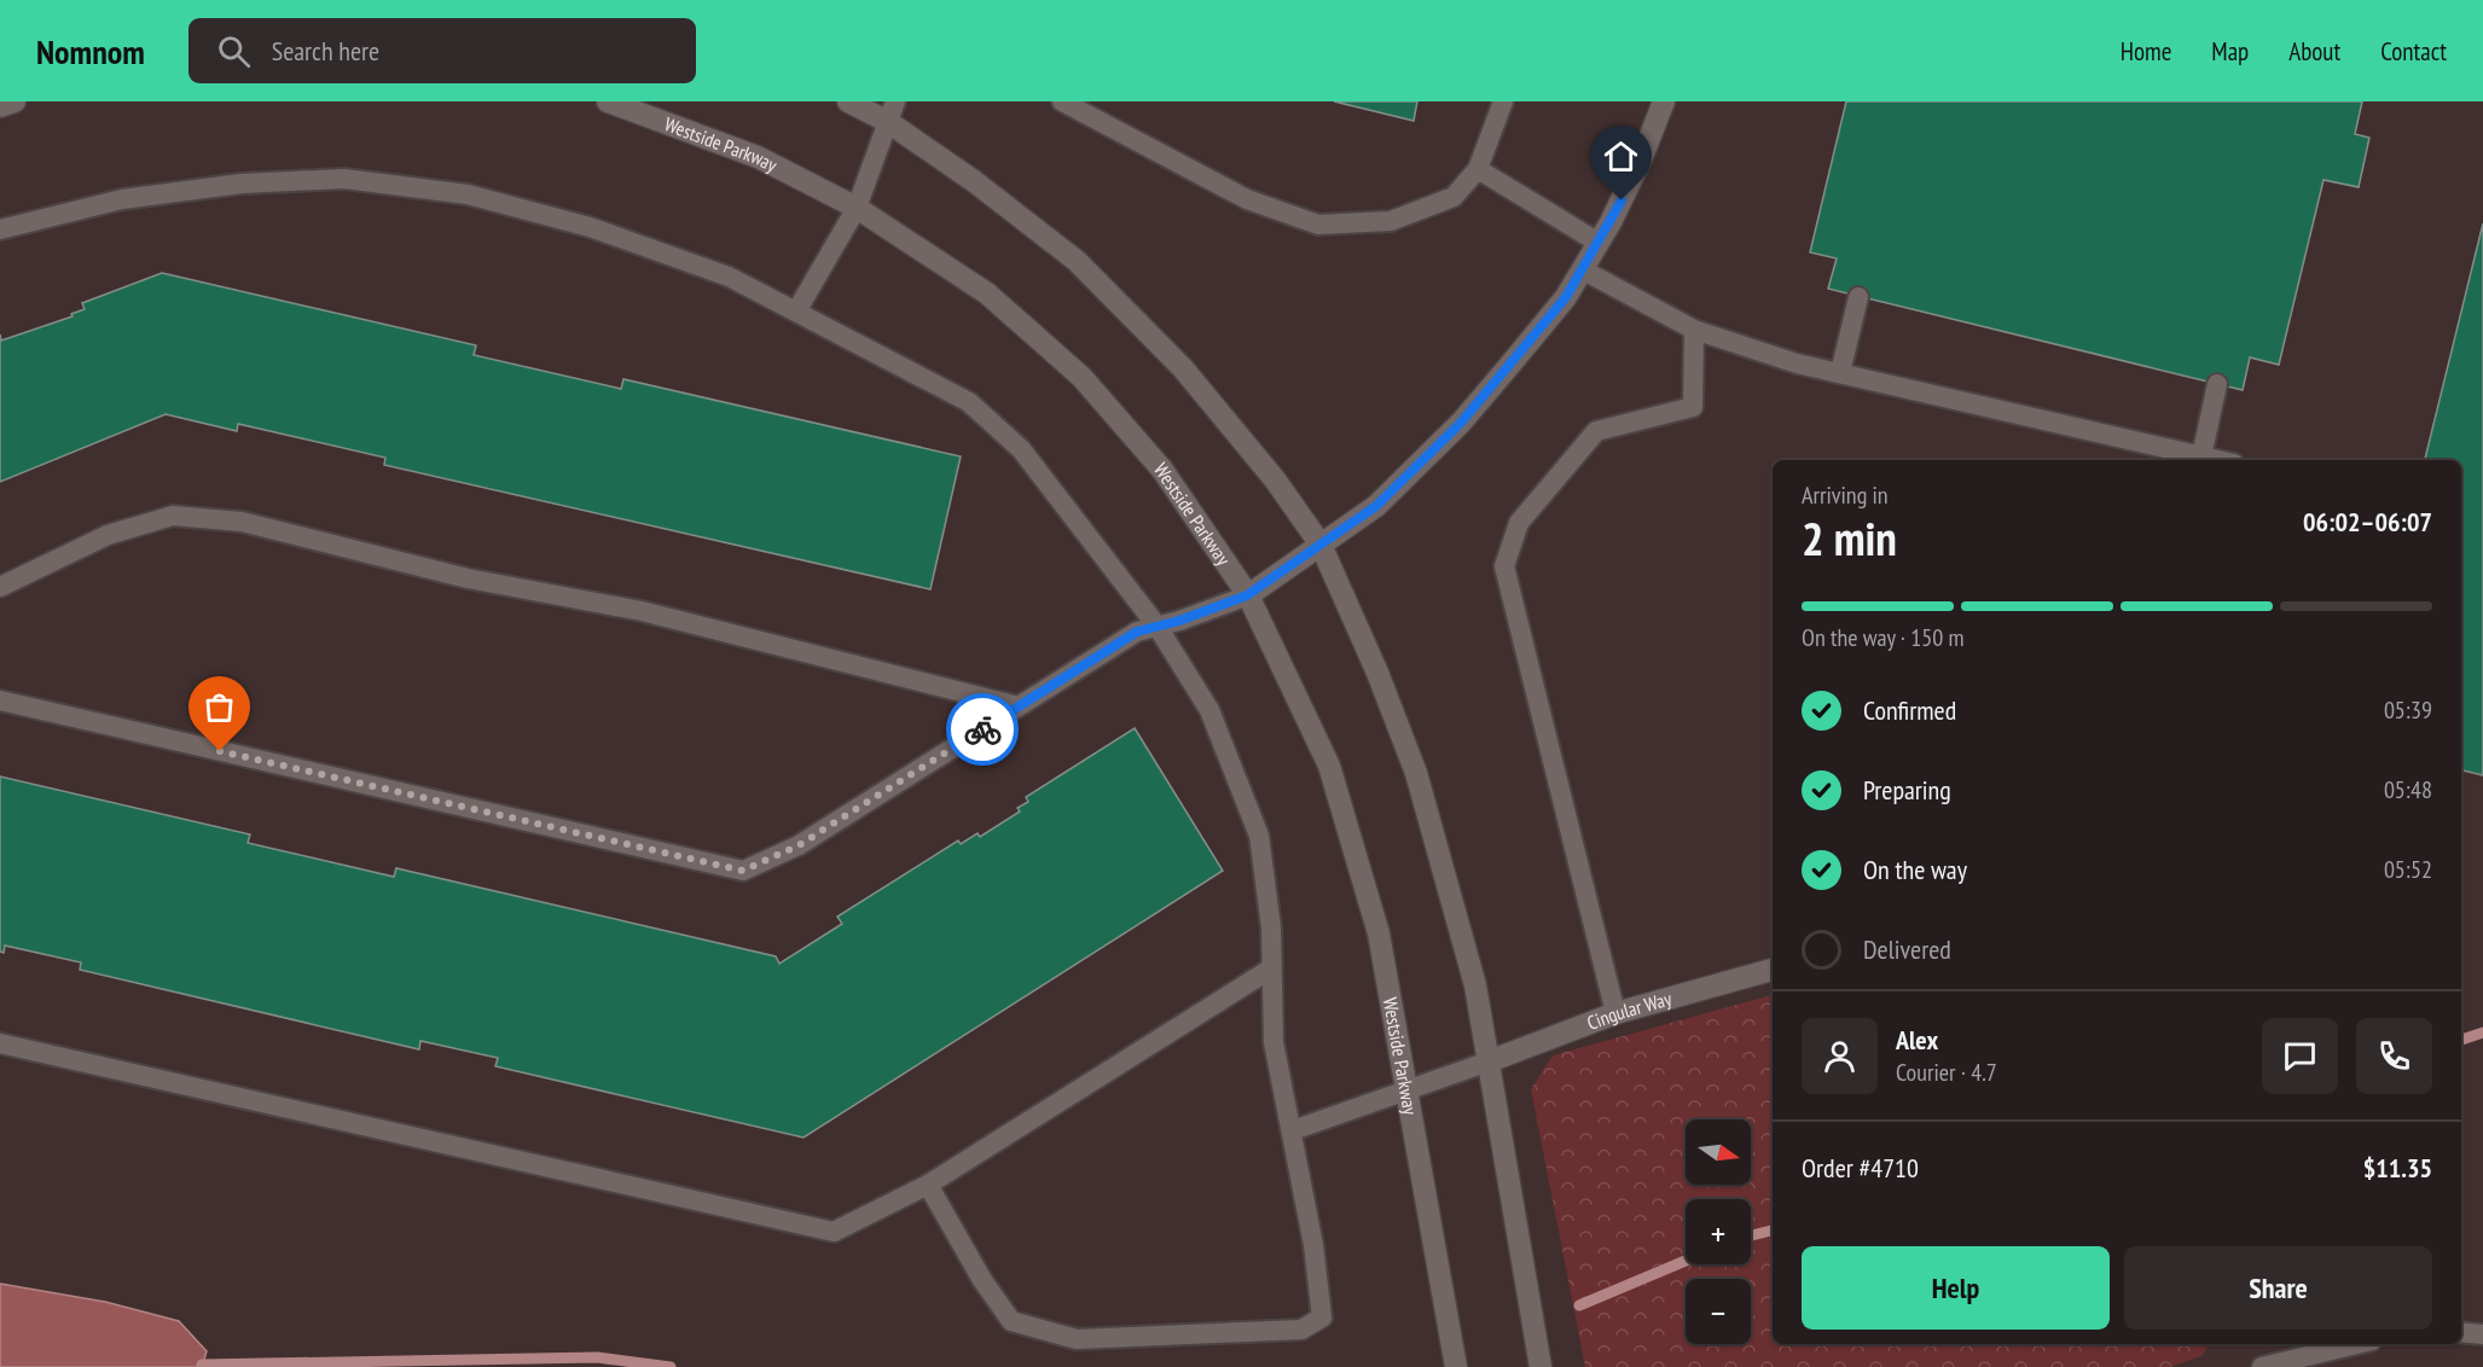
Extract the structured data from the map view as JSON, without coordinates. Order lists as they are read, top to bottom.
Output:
{
  "streets": {
    "main road": ["Westside Parkway", "Cingular Way"]
  },
  "north": "right",
  "page": {
    "header": "Nomnom",
    "search": "Search here",
    "nav": [
      "Home",
      "Map",
      "About",
      "Contact"
    ],
    "heading": ["2 min", "Arriving in", "06:02–06:07"],
    "panel": [
      "Alex",
      "Courier · 4.7",
      "Order #4710",
      "$11.35"
    ],
    "bar": "On the way · 150 m",
    "list": [
      ["Confirmed", "05:39"],
      ["Preparing", "05:48"],
      ["On the way", "05:52"],
      "Delivered"
    ],
    "map_buttons": ["+", "−"],
    "buttons": ["Help", "Share"]
  }
}
